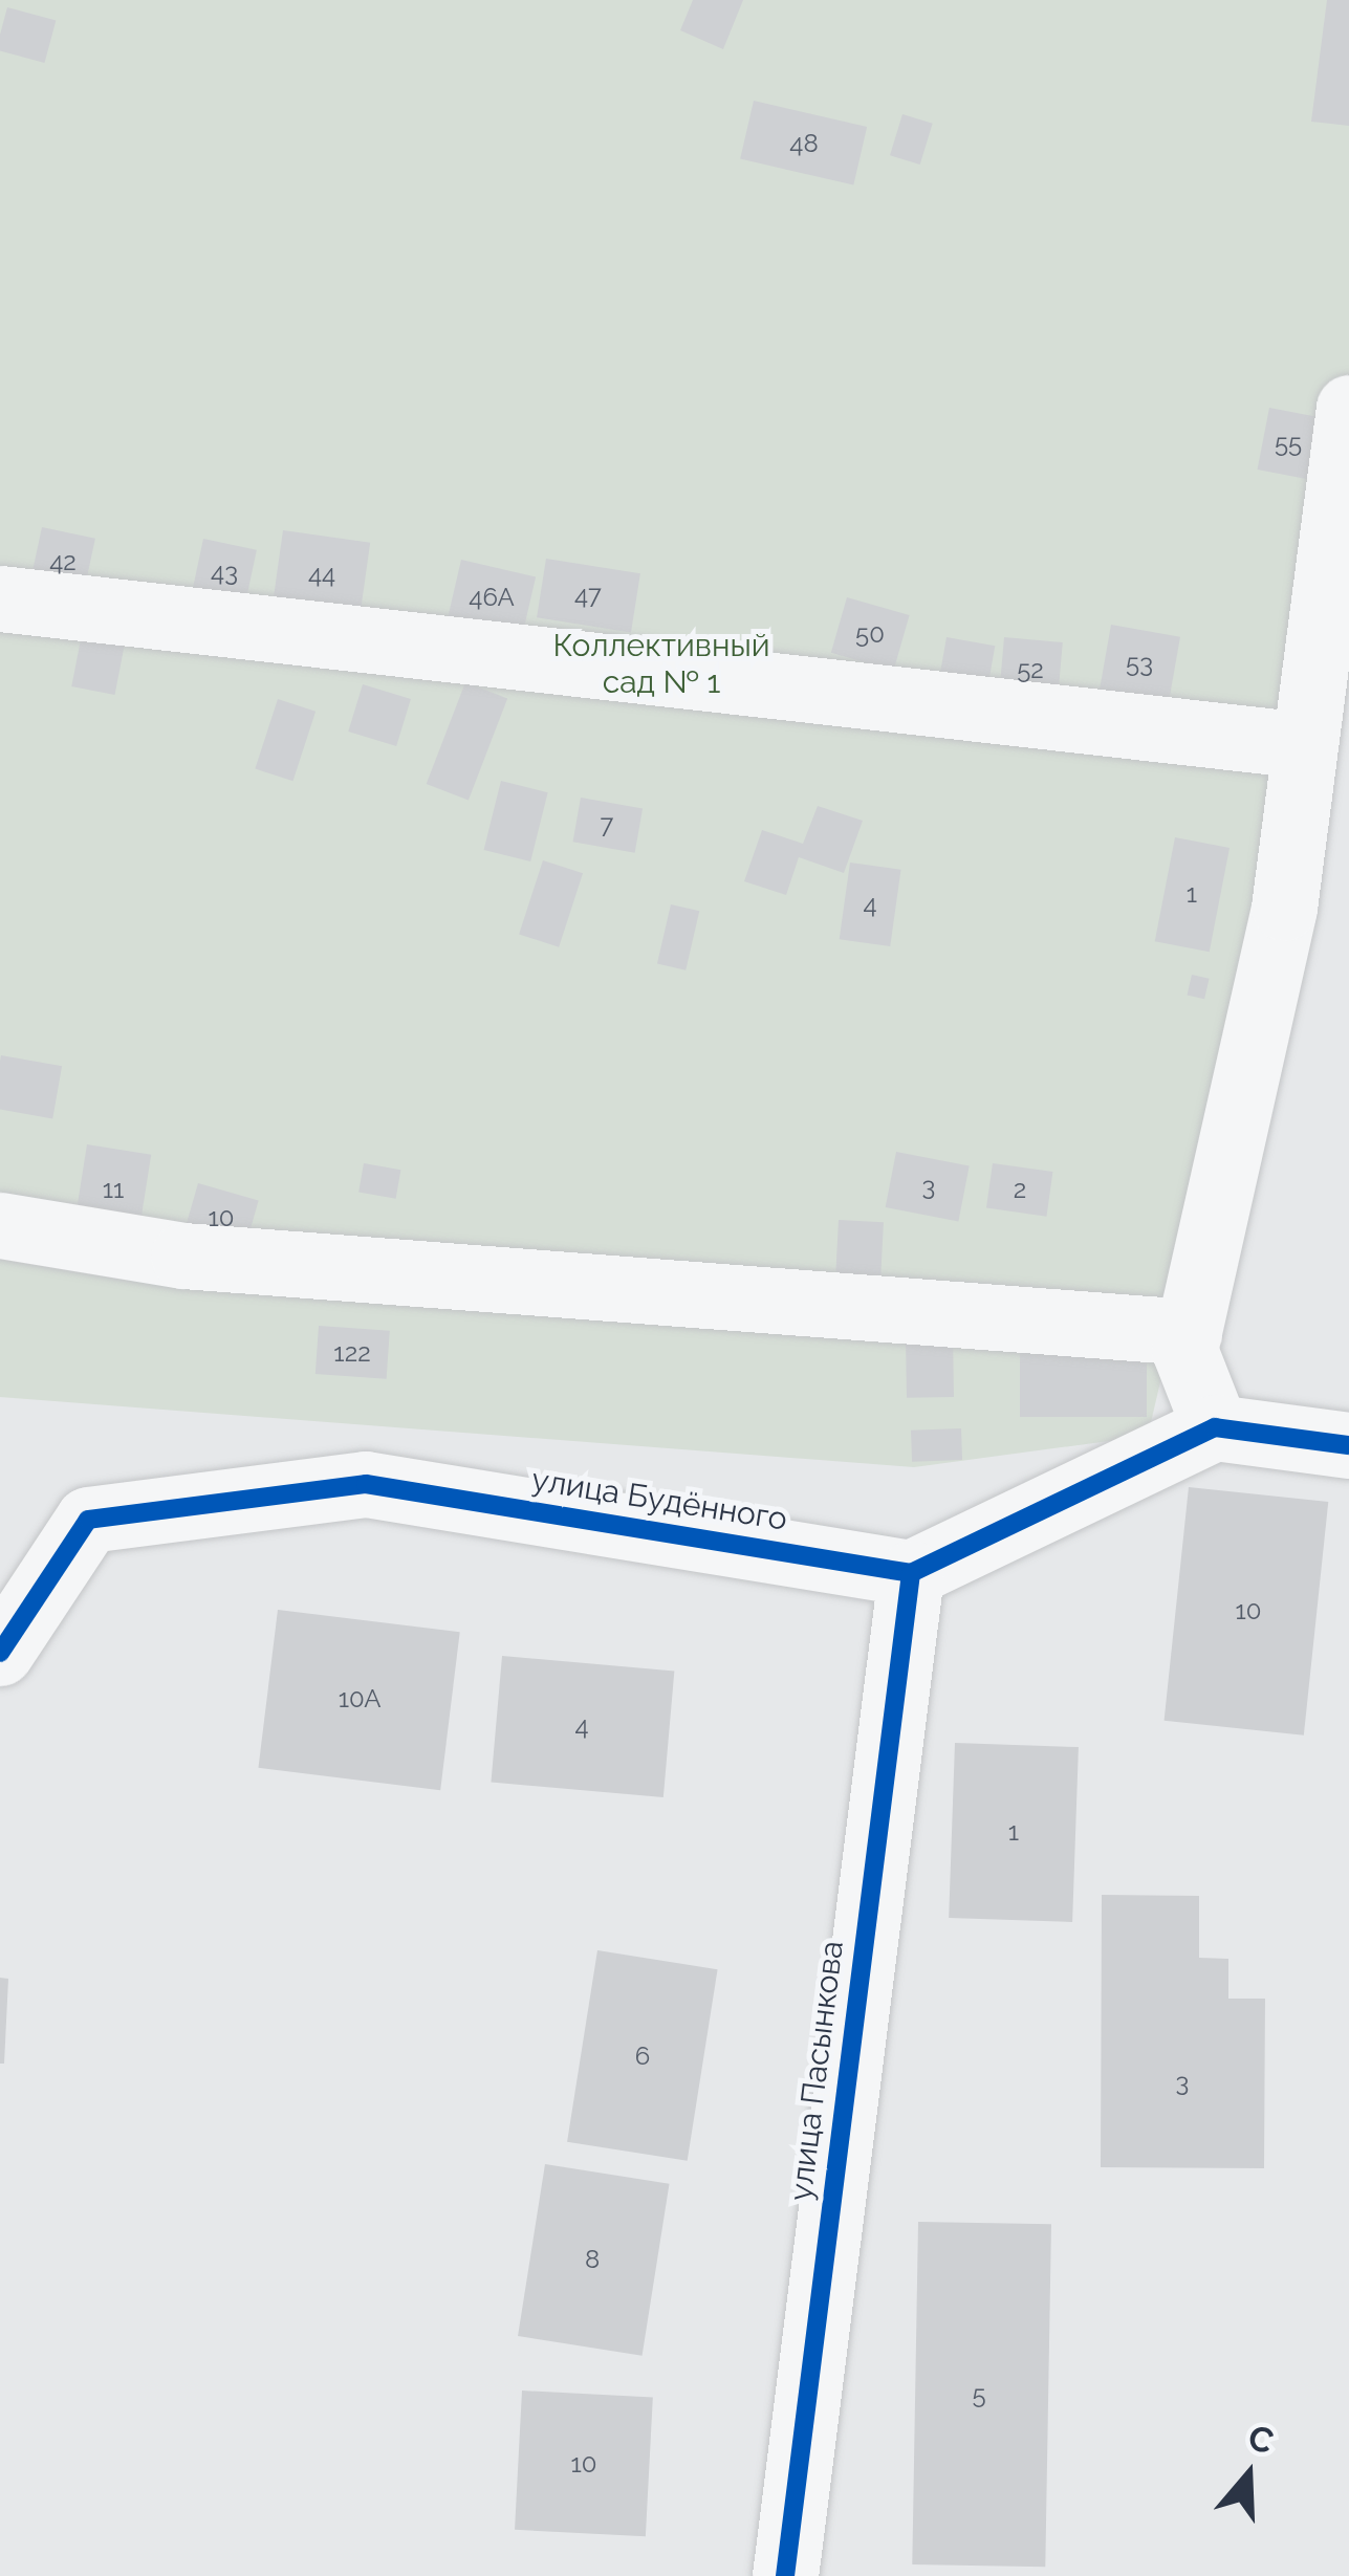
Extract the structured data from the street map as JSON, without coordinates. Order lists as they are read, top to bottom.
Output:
{
  "streets": {
    "street": ["улица Будённого", "улица Пасынкова"]
  },
  "crossings": [
    ["улица Будённого", "улица Пасынкова"]
  ],
  "parks": ["Коллективный сад № 1"],
  "house_numbers": [
    "48",
    "55",
    "42",
    "43",
    "44",
    "47",
    "46А",
    "50",
    "53",
    "52",
    "7",
    "1",
    "4",
    "3",
    "11",
    "2",
    "10",
    "122",
    "10",
    "10А",
    "4",
    "1",
    "6",
    "3",
    "8",
    "5",
    "10"
  ],
  "north": "top"
}
